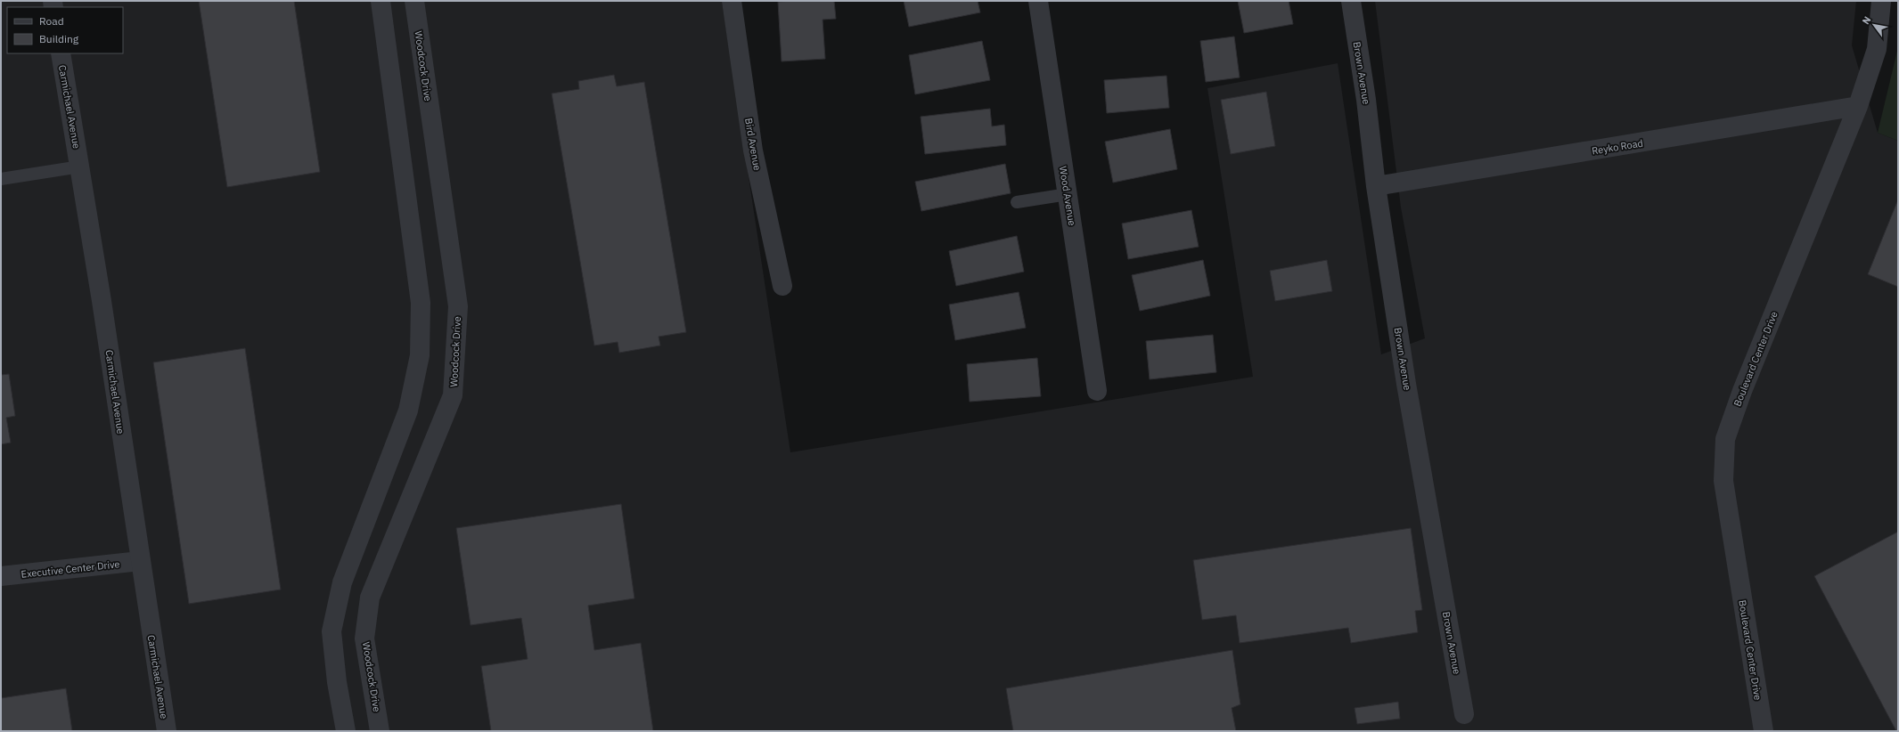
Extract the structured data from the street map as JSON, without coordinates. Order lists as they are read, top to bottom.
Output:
{
  "streets": {
    "street": [
      "Woodcock Drive",
      "Brown Avenue",
      "Carmichael Avenue",
      "Bird Avenue",
      "Reyko Road",
      "Wood Avenue",
      "Boulevard Center Drive",
      "Executive Center Drive"
    ]
  },
  "crossings": [
    ["Brown Avenue", "Reyko Road"],
    ["Carmichael Avenue", "Executive Center Drive"],
    ["Reyko Road", "Boulevard Center Drive"]
  ],
  "legend": ["Road", "Building"],
  "north": "top left"
}
